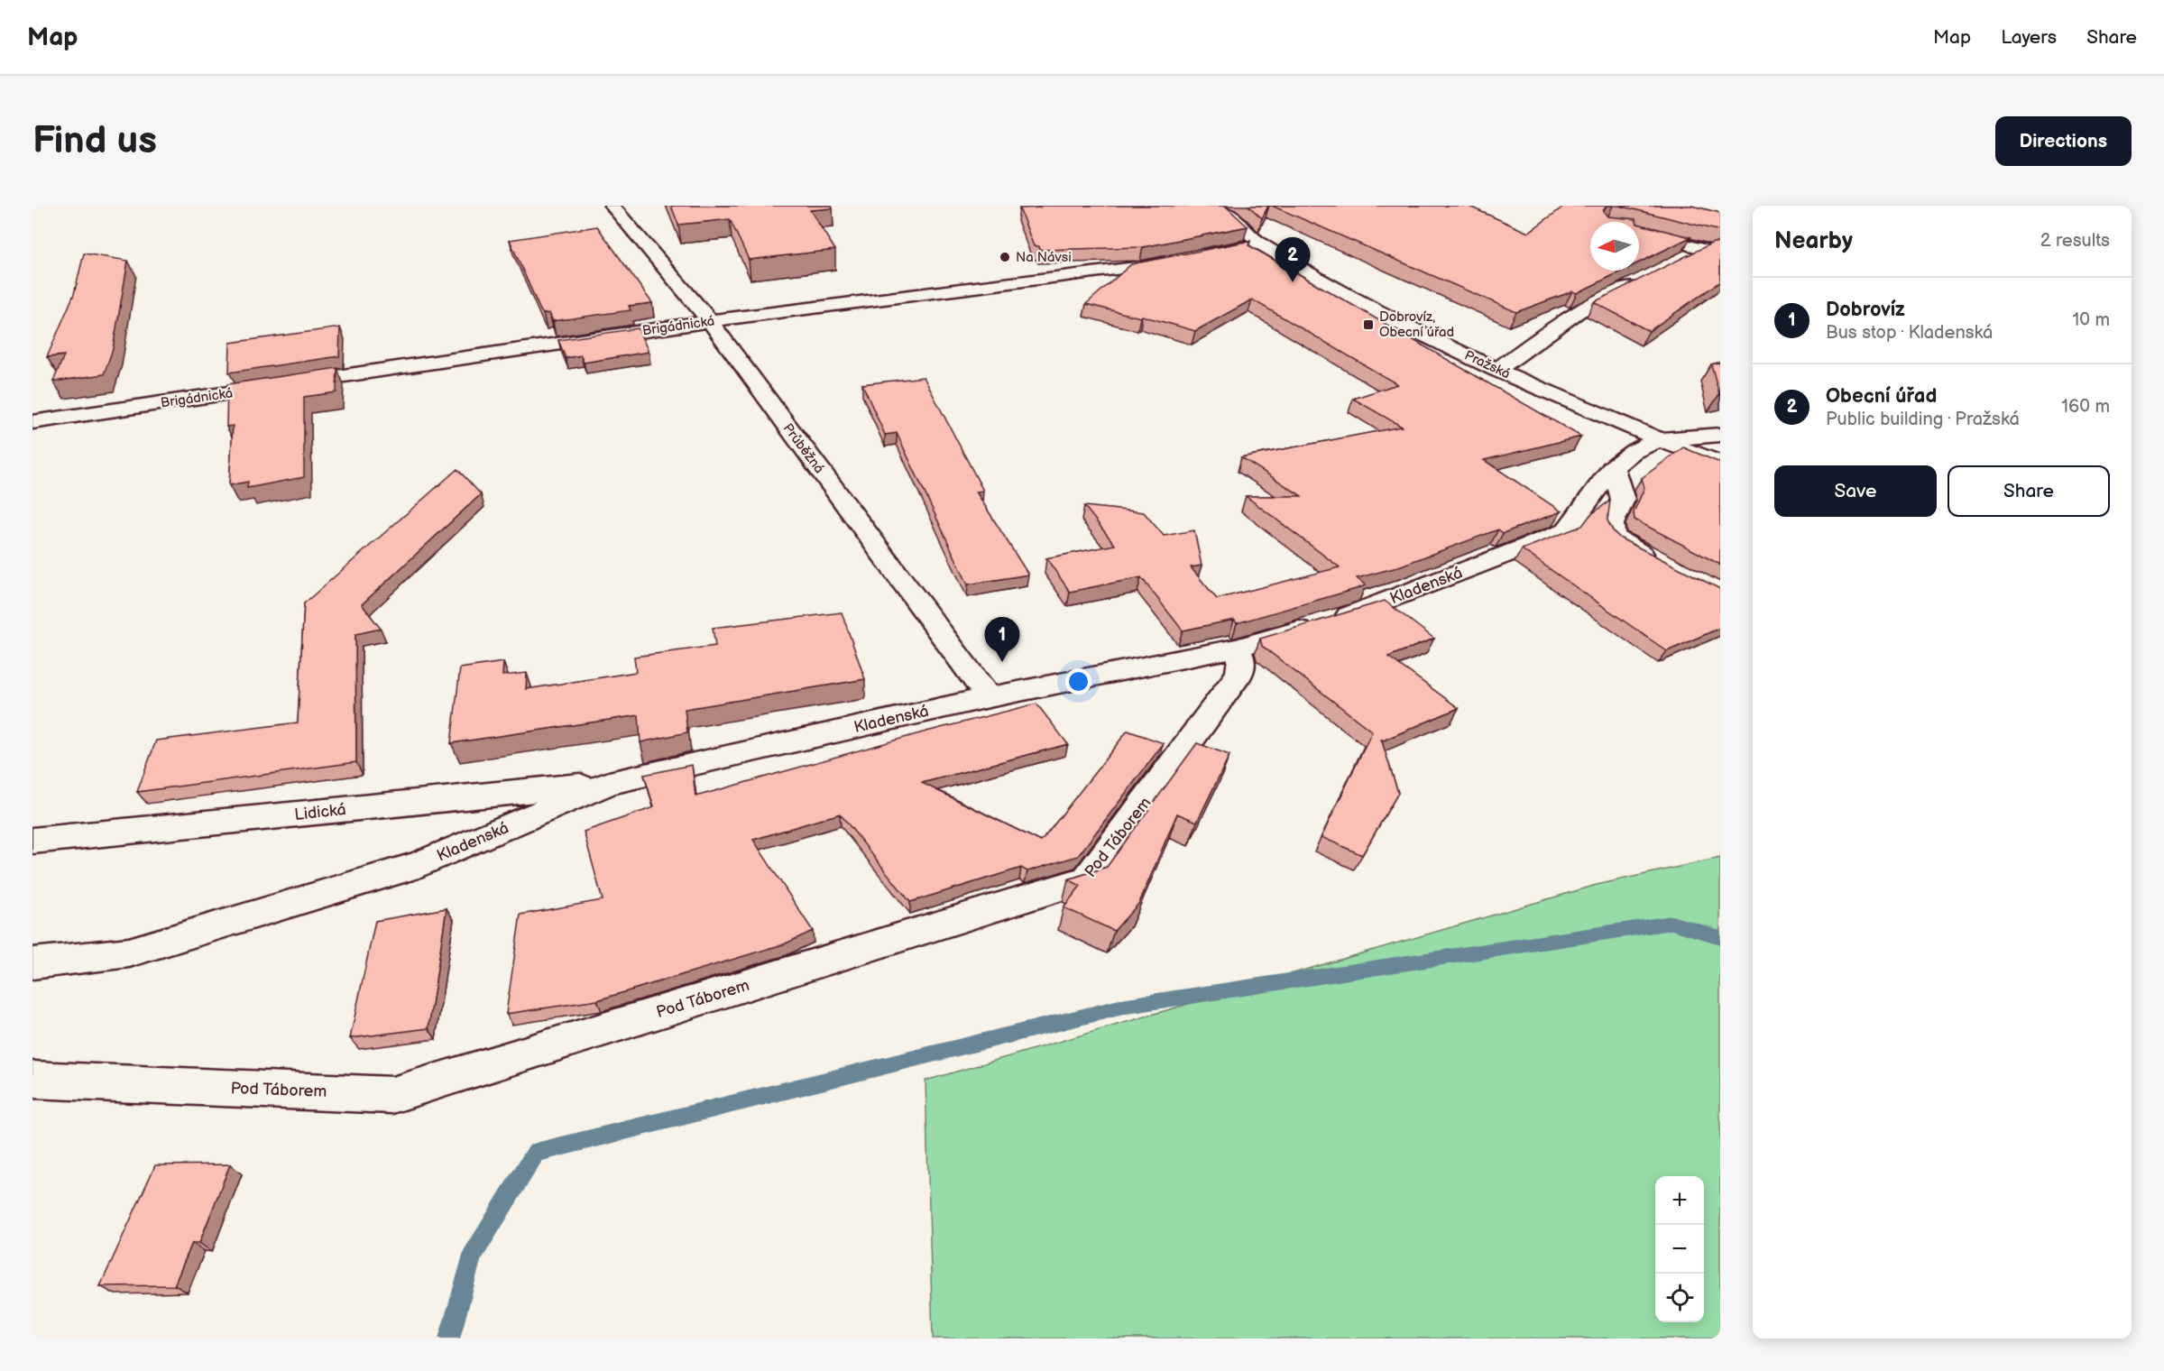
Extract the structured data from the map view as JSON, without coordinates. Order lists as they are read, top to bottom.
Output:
{
  "streets": {
    "street": [
      "Brigádnická",
      "Pražská",
      "Průběžná",
      "Kladenská",
      "Lidická",
      "Pod Táborem"
    ]
  },
  "crossings": [
    ["Brigádnická", "Pražská"],
    ["Brigádnická", "Průběžná"],
    ["Pražská", "Kladenská"],
    ["Průběžná", "Kladenská"],
    ["Kladenská", "Lidická"],
    ["Kladenská", "Pod Táborem"]
  ],
  "places": {
    "other": ["Na Návsi"],
    "transit": ["Dobrovíz, Obecní úřad"]
  },
  "north": "left",
  "page": {
    "header": "Map",
    "nav": ["Map", "Layers", "Share"],
    "buttons": [
      "Directions",
      ["Save", "Share"]
    ],
    "title": "Find us",
    "heading": ["Nearby", "2 results"],
    "pins": ["2", "1"],
    "list": [
      {
        "mark": "1",
        "name": "Dobrovíz",
        "note": "Bus stop · Kladenská",
        "value": "10 m"
      },
      {
        "mark": "2",
        "name": "Obecní úřad",
        "note": "Public building · Pražská",
        "value": "160 m"
      }
    ],
    "map_buttons": ["+", "−"]
  }
}
